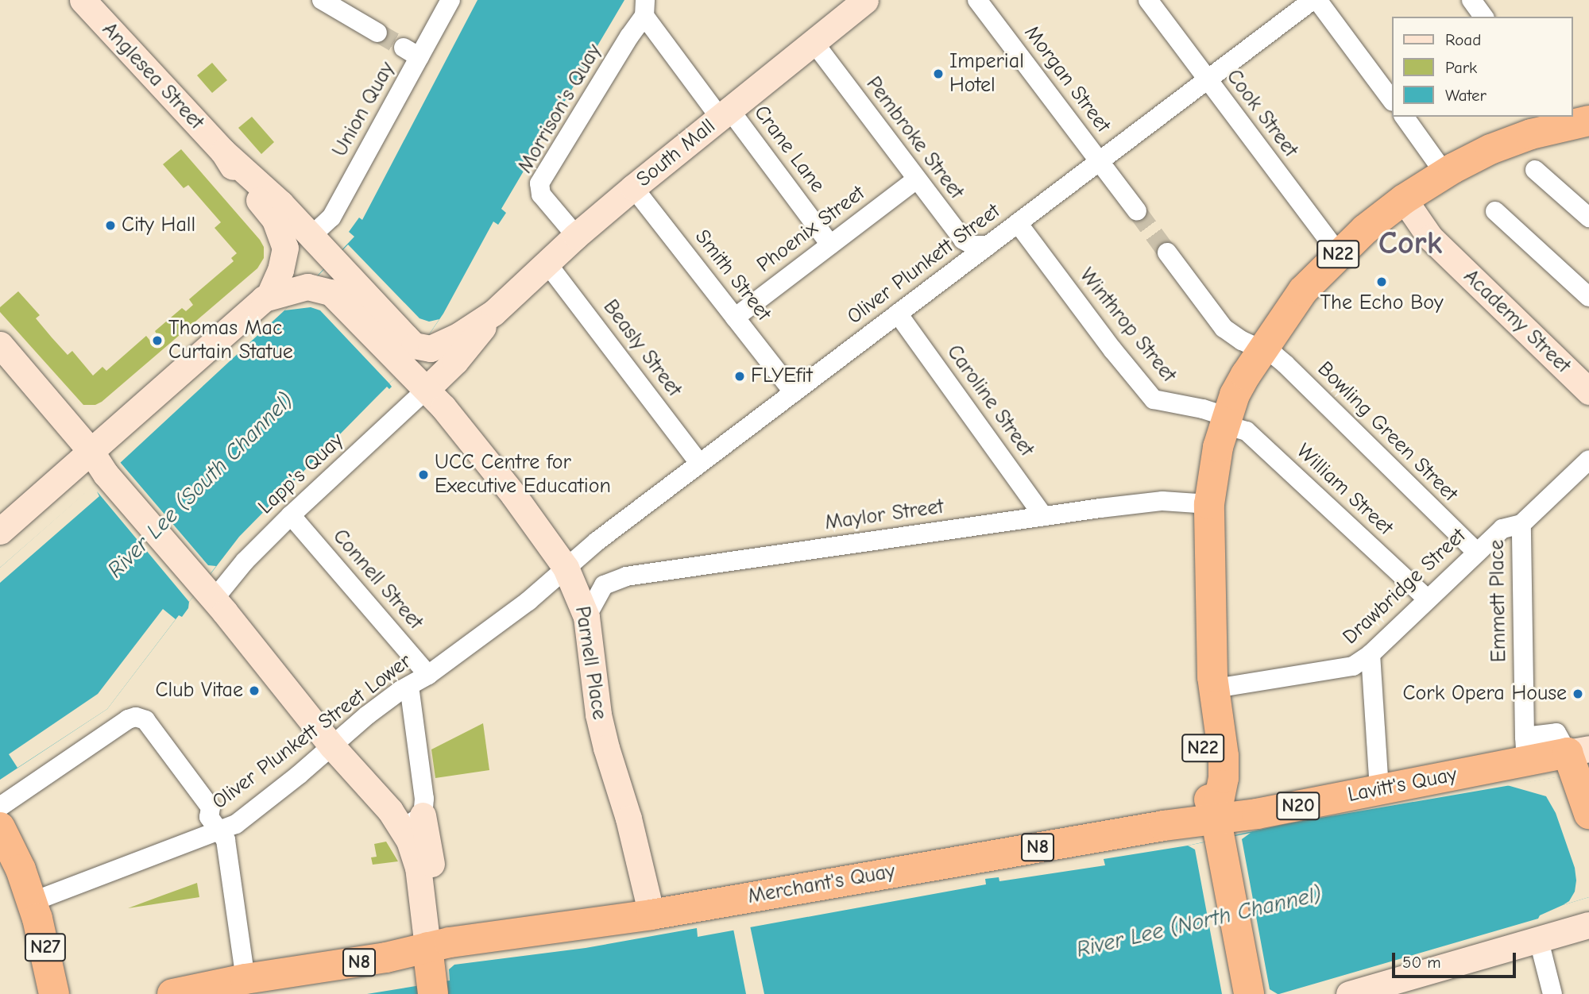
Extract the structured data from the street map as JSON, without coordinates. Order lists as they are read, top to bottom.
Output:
{
  "streets": {
    "highway": [
      "N22",
      "Lavitt's Quay",
      "N20",
      "N8",
      "Merchant's Quay",
      "N27"
    ],
    "main road": [
      "Anglesea Street",
      "South Mall",
      "Academy Street",
      "Parnell Place"
    ],
    "street": [
      "Morgan Street",
      "Morrison's Quay",
      "Union Quay",
      "Cook Street",
      "Pembroke Street",
      "Crane Lane",
      "Phoenix Street",
      "Oliver Plunkett Street",
      "Smith Street",
      "Winthrop Street",
      "Beasly Street",
      "Caroline Street",
      "Bowling Green Street",
      "Lapp's Quay",
      "William Street",
      "Maylor Street",
      "Connell Street",
      "Drawbridge Street",
      "Emmett Place",
      "Oliver Plunkett Street Lower"
    ]
  },
  "crossings": [
    ["Anglesea Street", "Union Quay"],
    ["Anglesea Street", "South Mall"],
    ["Anglesea Street", "Parnell Place"],
    ["Morgan Street", "Oliver Plunkett Street"],
    ["Morrison's Quay", "Crane Lane"],
    ["Morrison's Quay", "South Mall"],
    ["Cook Street", "N22"],
    ["Cook Street", "Oliver Plunkett Street"],
    ["Pembroke Street", "South Mall"],
    ["Pembroke Street", "Phoenix Street"],
    ["Pembroke Street", "Oliver Plunkett Street"],
    ["Crane Lane", "South Mall"],
    ["Crane Lane", "Phoenix Street"],
    ["South Mall", "Smith Street"],
    ["South Mall", "Beasly Street"],
    ["South Mall", "Lapp's Quay"],
    ["South Mall", "Parnell Place"],
    ["Phoenix Street", "Smith Street"],
    ["N22", "Academy Street"],
    ["N22", "Winthrop Street"],
    ["N22", "Bowling Green Street"],
    ["N22", "William Street"],
    ["N22", "Maylor Street"],
    ["N22", "Drawbridge Street"],
    ["N22", "Lavitt's Quay"],
    ["N22", "Merchant's Quay"],
    ["Oliver Plunkett Street", "Smith Street"],
    ["Oliver Plunkett Street", "Winthrop Street"],
    ["Oliver Plunkett Street", "Beasly Street"],
    ["Oliver Plunkett Street", "Caroline Street"],
    ["Oliver Plunkett Street", "Parnell Place"],
    ["Oliver Plunkett Street", "Oliver Plunkett Street Lower"],
    ["Winthrop Street", "William Street"],
    ["Caroline Street", "Maylor Street"],
    ["Bowling Green Street", "Drawbridge Street"],
    ["Lapp's Quay", "Connell Street"],
    ["Lapp's Quay", "Parnell Place"],
    ["William Street", "Drawbridge Street"],
    ["Maylor Street", "Parnell Place"],
    ["Connell Street", "Oliver Plunkett Street Lower"],
    ["Drawbridge Street", "Emmett Place"],
    ["Emmett Place", "Lavitt's Quay"],
    ["Parnell Place", "Oliver Plunkett Street Lower"],
    ["Parnell Place", "Merchant's Quay"],
    ["Oliver Plunkett Street Lower", "N27"],
    ["Lavitt's Quay", "N20"],
    ["Lavitt's Quay", "Merchant's Quay"],
    ["N8", "Merchant's Quay"]
  ],
  "districts": ["Cork"],
  "water": ["River Lee (South Channel)", "River Lee (North Channel)"],
  "places": [
    "Imperial Hotel",
    "City Hall",
    "The Echo Boy",
    "Thomas Mac Curtain Statue",
    "FLYEfit",
    "UCC Centre for Executive Education",
    "Club Vitae",
    "Cork Opera House"
  ],
  "legend": ["Road", "Park", "Water"],
  "scale_bar": "50 m"
}
